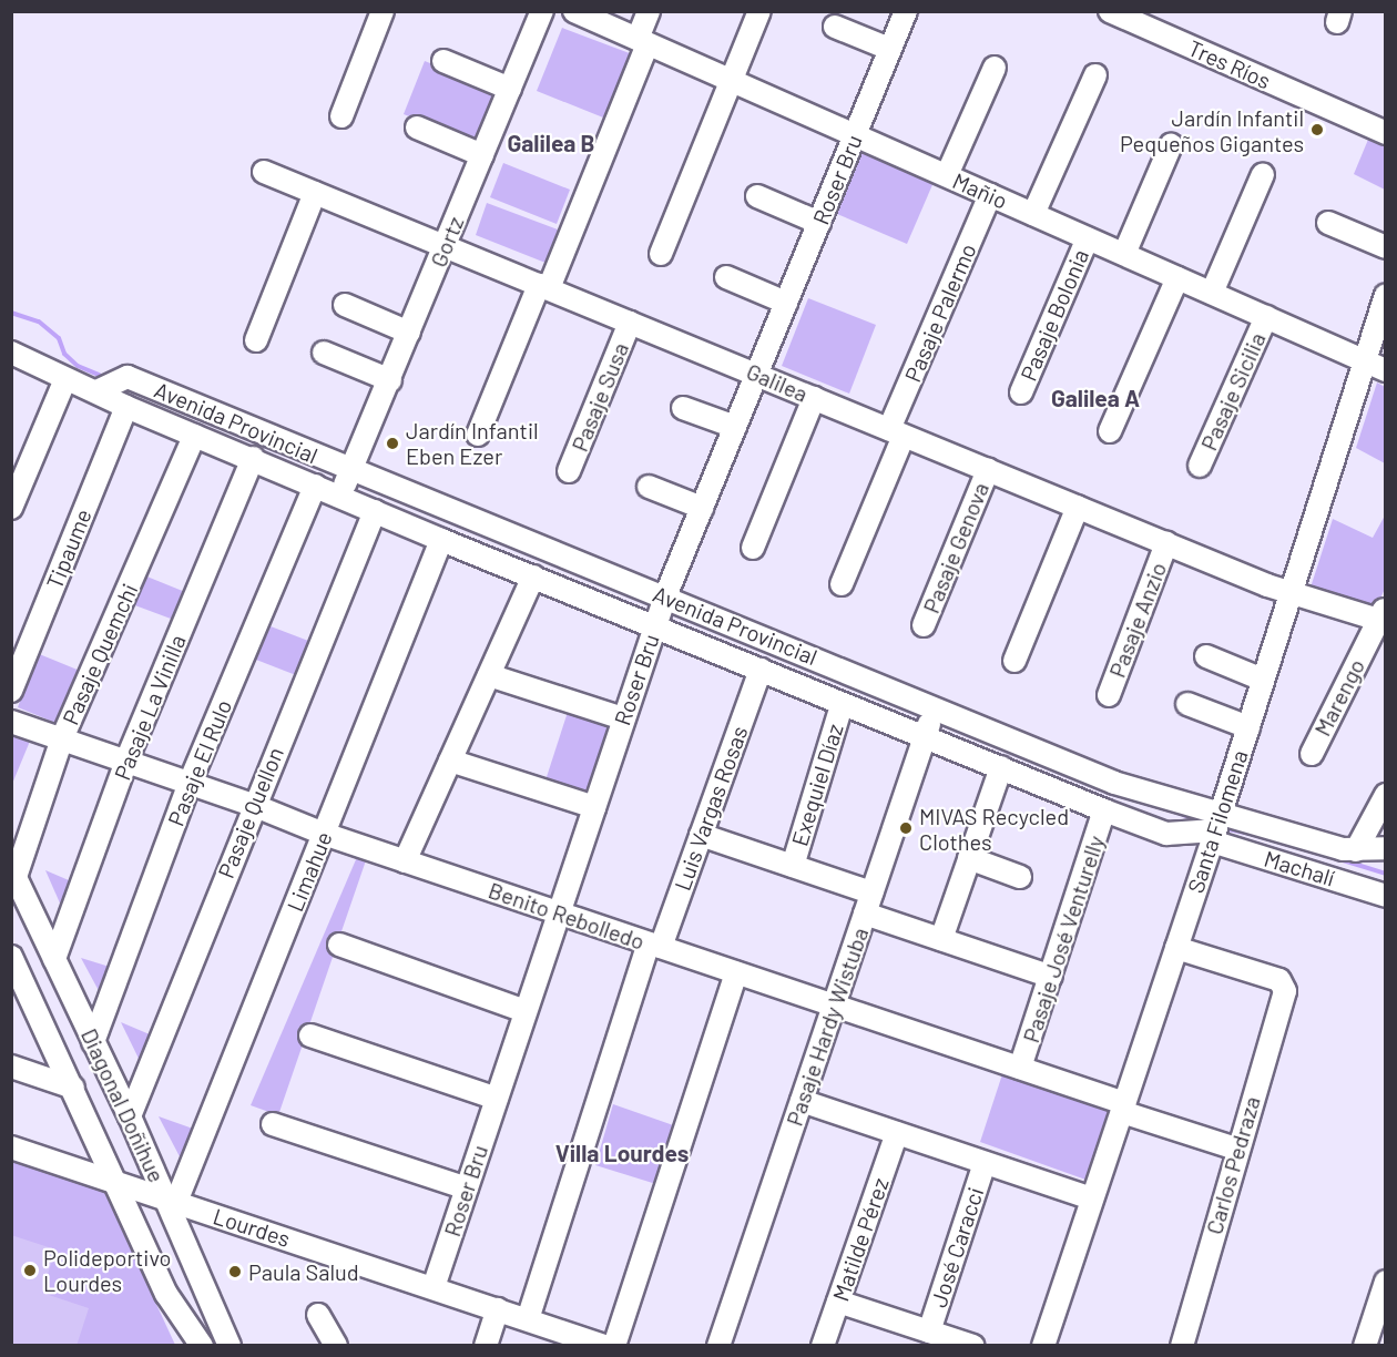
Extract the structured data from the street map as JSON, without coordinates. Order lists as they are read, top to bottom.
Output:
{
  "streets": {
    "street": [
      "Tres Ríos",
      "Roser Bru",
      "Mañio",
      "Gortz",
      "Pasaje Palermo",
      "Pasaje Bolonia",
      "Galilea",
      "Pasaje Sicilia",
      "Pasaje Susa",
      "Avenida Provincial",
      "Pasaje Genova",
      "Tipaume",
      "Pasaje Anzio",
      "Pasaje Quemchi",
      "Marengo",
      "Pasaje La Vinilla",
      "Pasaje El Rulo",
      "Exequiel Díaz",
      "Luis Vargas Rosas",
      "Pasaje Quellon",
      "Santa Filomena",
      "Machalí",
      "Limahue",
      "Benito Rebolledo",
      "Pasaje José Venturelly",
      "Pasaje Hardy Wistuba",
      "Diagonal Doñihue",
      "Carlos Pedraza",
      "Lourdes",
      "Matilde Pérez",
      "José Caracci"
    ]
  },
  "crossings": [
    ["Roser Bru", "Mañio"],
    ["Roser Bru", "Galilea"],
    ["Roser Bru", "Avenida Provincial"],
    ["Roser Bru", "Benito Rebolledo"],
    ["Roser Bru", "Lourdes"],
    ["Mañio", "Pasaje Palermo"],
    ["Mañio", "Pasaje Bolonia"],
    ["Mañio", "Pasaje Sicilia"],
    ["Mañio", "Santa Filomena"],
    ["Gortz", "Galilea"],
    ["Gortz", "Avenida Provincial"],
    ["Pasaje Palermo", "Galilea"],
    ["Galilea", "Pasaje Susa"],
    ["Galilea", "Pasaje Genova"],
    ["Galilea", "Pasaje Anzio"],
    ["Galilea", "Marengo"],
    ["Galilea", "Santa Filomena"],
    ["Avenida Provincial", "Tipaume"],
    ["Avenida Provincial", "Pasaje Quemchi"],
    ["Avenida Provincial", "Pasaje La Vinilla"],
    ["Avenida Provincial", "Pasaje El Rulo"],
    ["Avenida Provincial", "Exequiel Díaz"],
    ["Avenida Provincial", "Luis Vargas Rosas"],
    ["Avenida Provincial", "Pasaje Quellon"],
    ["Avenida Provincial", "Santa Filomena"],
    ["Avenida Provincial", "Machalí"],
    ["Avenida Provincial", "Limahue"],
    ["Avenida Provincial", "Pasaje José Venturelly"],
    ["Avenida Provincial", "Pasaje Hardy Wistuba"],
    ["Pasaje Quemchi", "Benito Rebolledo"],
    ["Pasaje Quemchi", "Diagonal Doñihue"],
    ["Pasaje La Vinilla", "Benito Rebolledo"],
    ["Pasaje La Vinilla", "Diagonal Doñihue"],
    ["Pasaje El Rulo", "Benito Rebolledo"],
    ["Pasaje El Rulo", "Diagonal Doñihue"],
    ["Luis Vargas Rosas", "Benito Rebolledo"],
    ["Luis Vargas Rosas", "Lourdes"],
    ["Pasaje Quellon", "Benito Rebolledo"],
    ["Pasaje Quellon", "Diagonal Doñihue"],
    ["Santa Filomena", "Machalí"],
    ["Santa Filomena", "Benito Rebolledo"],
    ["Santa Filomena", "Carlos Pedraza"],
    ["Limahue", "Benito Rebolledo"],
    ["Limahue", "Diagonal Doñihue"],
    ["Limahue", "Lourdes"],
    ["Benito Rebolledo", "Pasaje José Venturelly"],
    ["Benito Rebolledo", "Pasaje Hardy Wistuba"],
    ["Benito Rebolledo", "Carlos Pedraza"],
    ["Diagonal Doñihue", "Lourdes"]
  ],
  "districts": ["Galilea B", "Galilea A", "Villa Lourdes"],
  "places": [
    "Jardín Infantil Pequeños Gigantes",
    "Jardín Infantil Eben Ezer",
    "MIVAS Recycled Clothes",
    "Polideportivo Lourdes",
    "Paula Salud"
  ]
}
